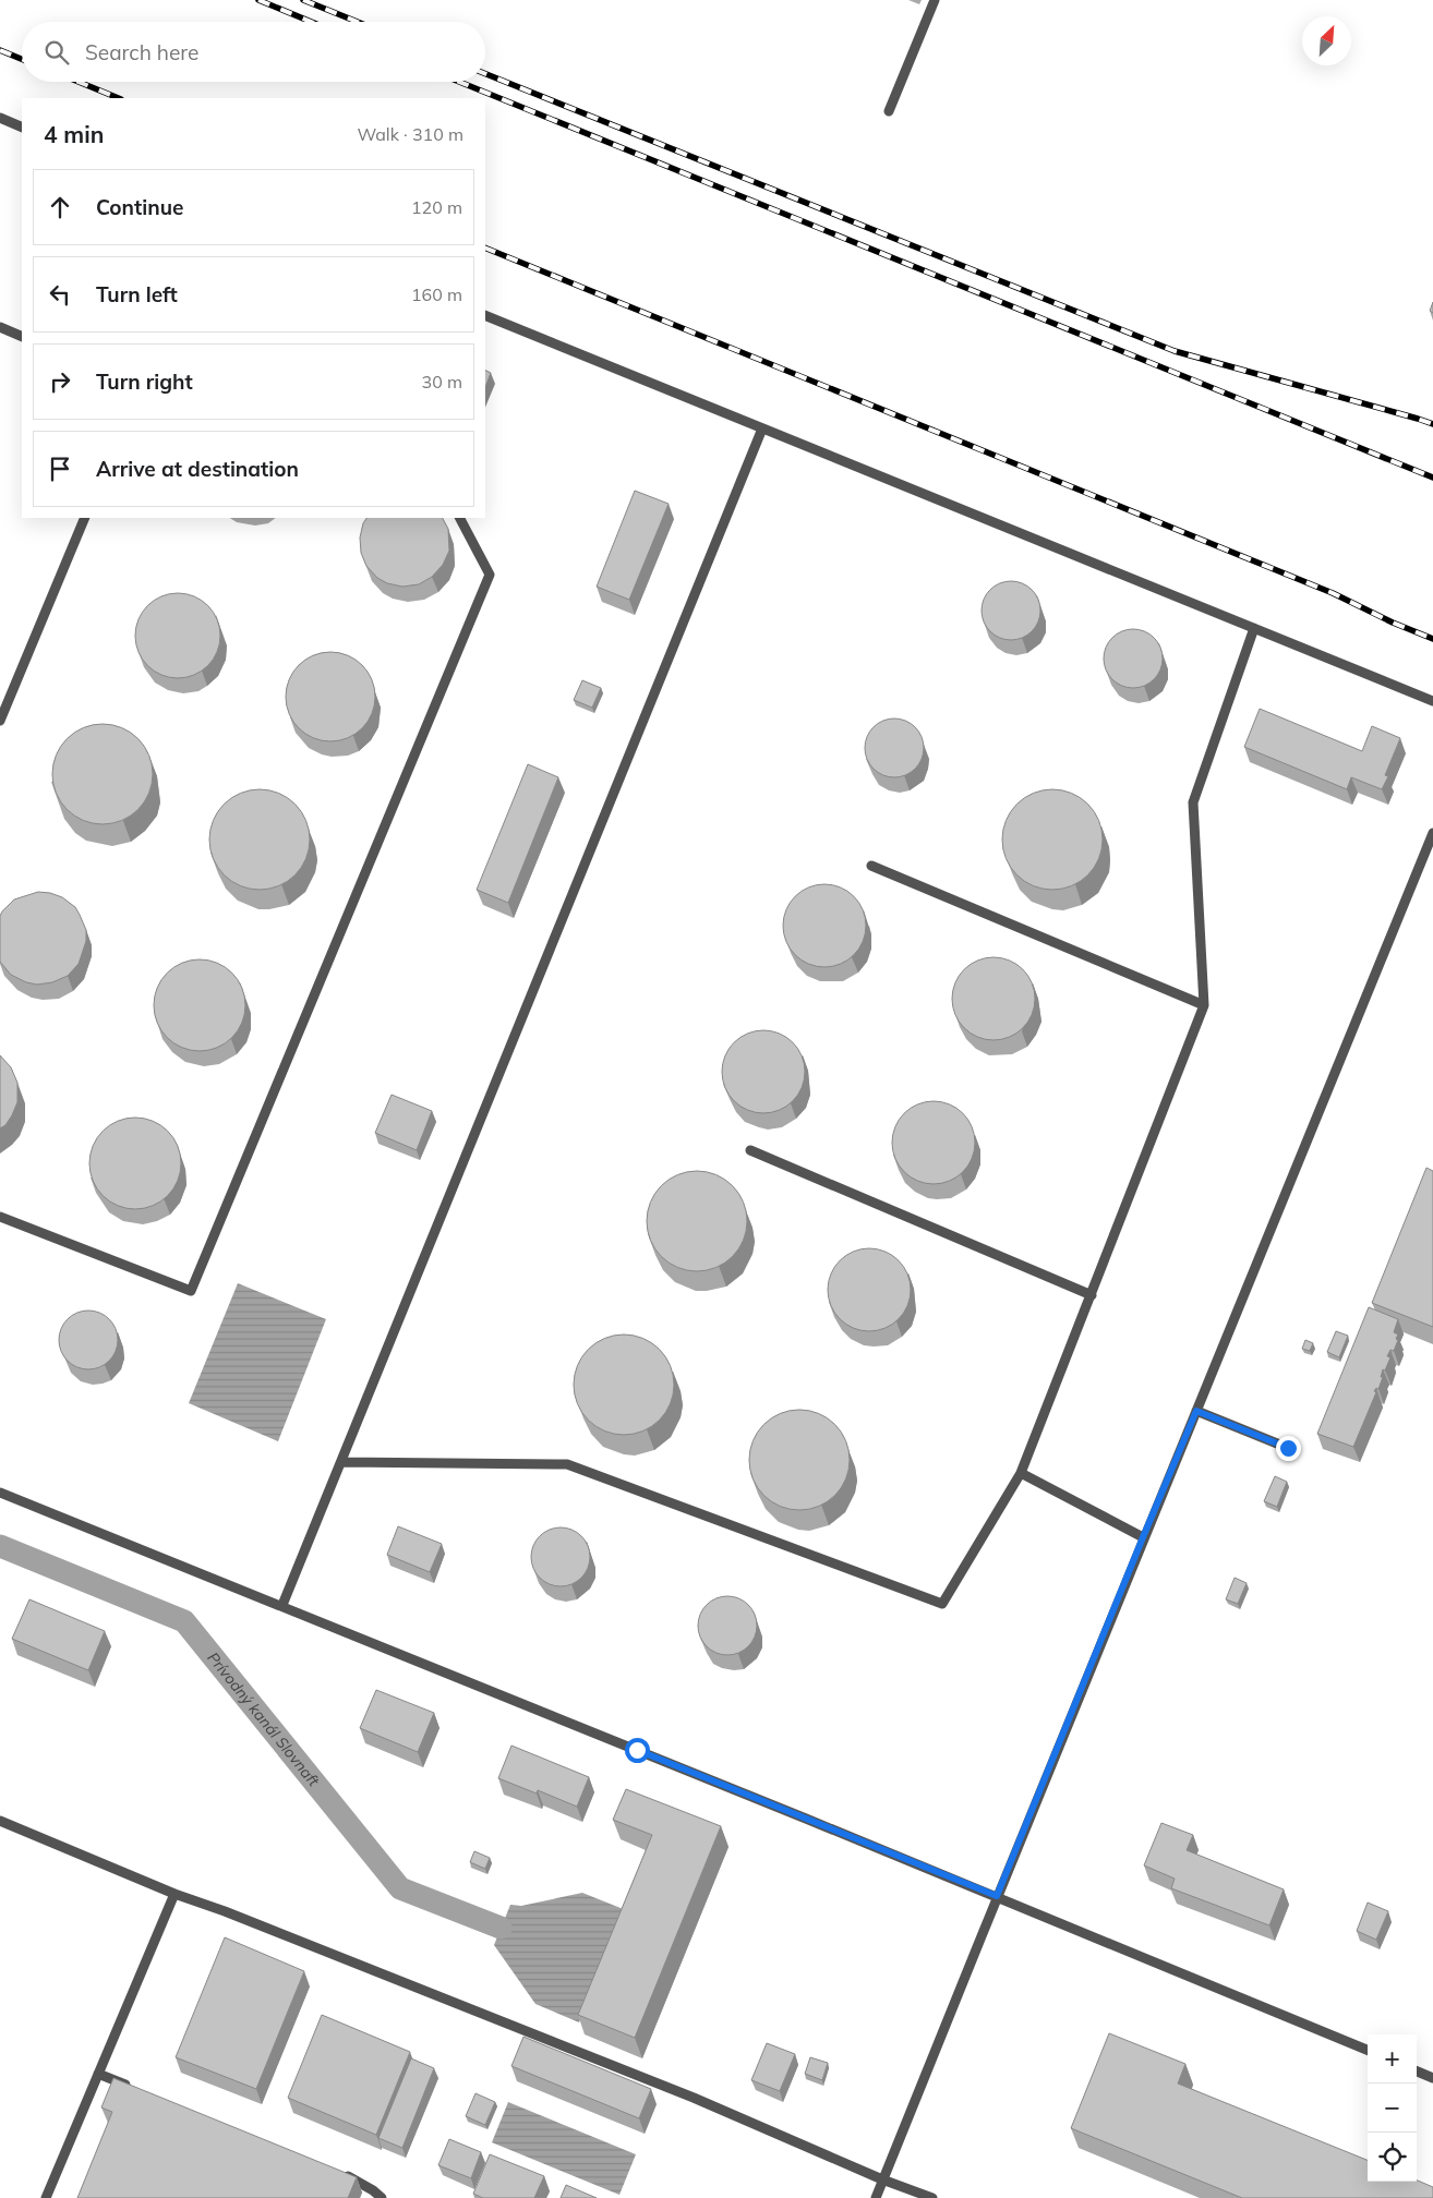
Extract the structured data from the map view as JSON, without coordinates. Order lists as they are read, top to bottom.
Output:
{
  "water": ["Prívodný kanál Slovnaft"],
  "north": "top right",
  "page": {
    "search": "Search here",
    "heading": ["4 min", "Walk · 310 m"],
    "list": [
      ["Continue", "120 m"],
      ["Turn left", "160 m"],
      ["Turn right", "30 m"],
      "Arrive at destination"
    ],
    "map_buttons": ["+", "−"]
  }
}
